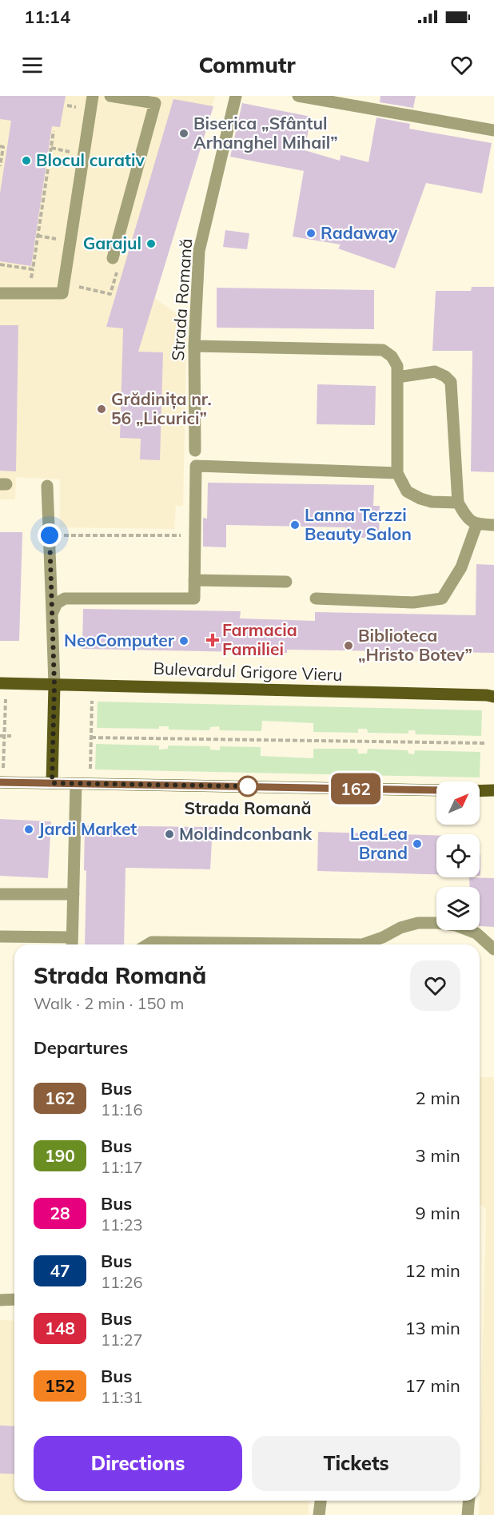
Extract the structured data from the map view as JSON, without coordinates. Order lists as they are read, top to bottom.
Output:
{
  "streets": {
    "main road": ["Bulevardul Grigore Vieru"],
    "street": ["Strada Romană"]
  },
  "places": {
    "other": [
      "Biserica „Sfântul Arhanghel Mihail”",
      "Blocul curativ",
      "Radaway",
      "Garajul",
      "Grădinița nr. 56 „Licurici”",
      "Lanna Terzzi Beauty Salon",
      "NeoComputer",
      "Biblioteca „Hristo Botev”",
      "Strada Romană",
      "Jardi Market",
      "Moldindconbank",
      "LeaLea Brand"
    ],
    "health": ["Farmacia Familiei"]
  },
  "lines": ["bus line 162"],
  "north": "top right",
  "page": {
    "status": "11:14",
    "header": "Commutr",
    "on_map": "162",
    "heading": [
      ["Strada Romană", "Walk · 2 min · 150 m"],
      "Departures"
    ],
    "list": [
      {
        "mark": "162",
        "name": "Bus",
        "note": "11:16",
        "value": "2 min"
      },
      {
        "mark": "190",
        "name": "Bus",
        "note": "11:17",
        "value": "3 min"
      },
      {
        "mark": "28",
        "name": "Bus",
        "note": "11:23",
        "value": "9 min"
      },
      {
        "mark": "47",
        "name": "Bus",
        "note": "11:26",
        "value": "12 min"
      },
      {
        "mark": "148",
        "name": "Bus",
        "note": "11:27",
        "value": "13 min"
      },
      {
        "mark": "152",
        "name": "Bus",
        "note": "11:31",
        "value": "17 min"
      }
    ],
    "buttons": ["Directions", "Tickets"]
  }
}
